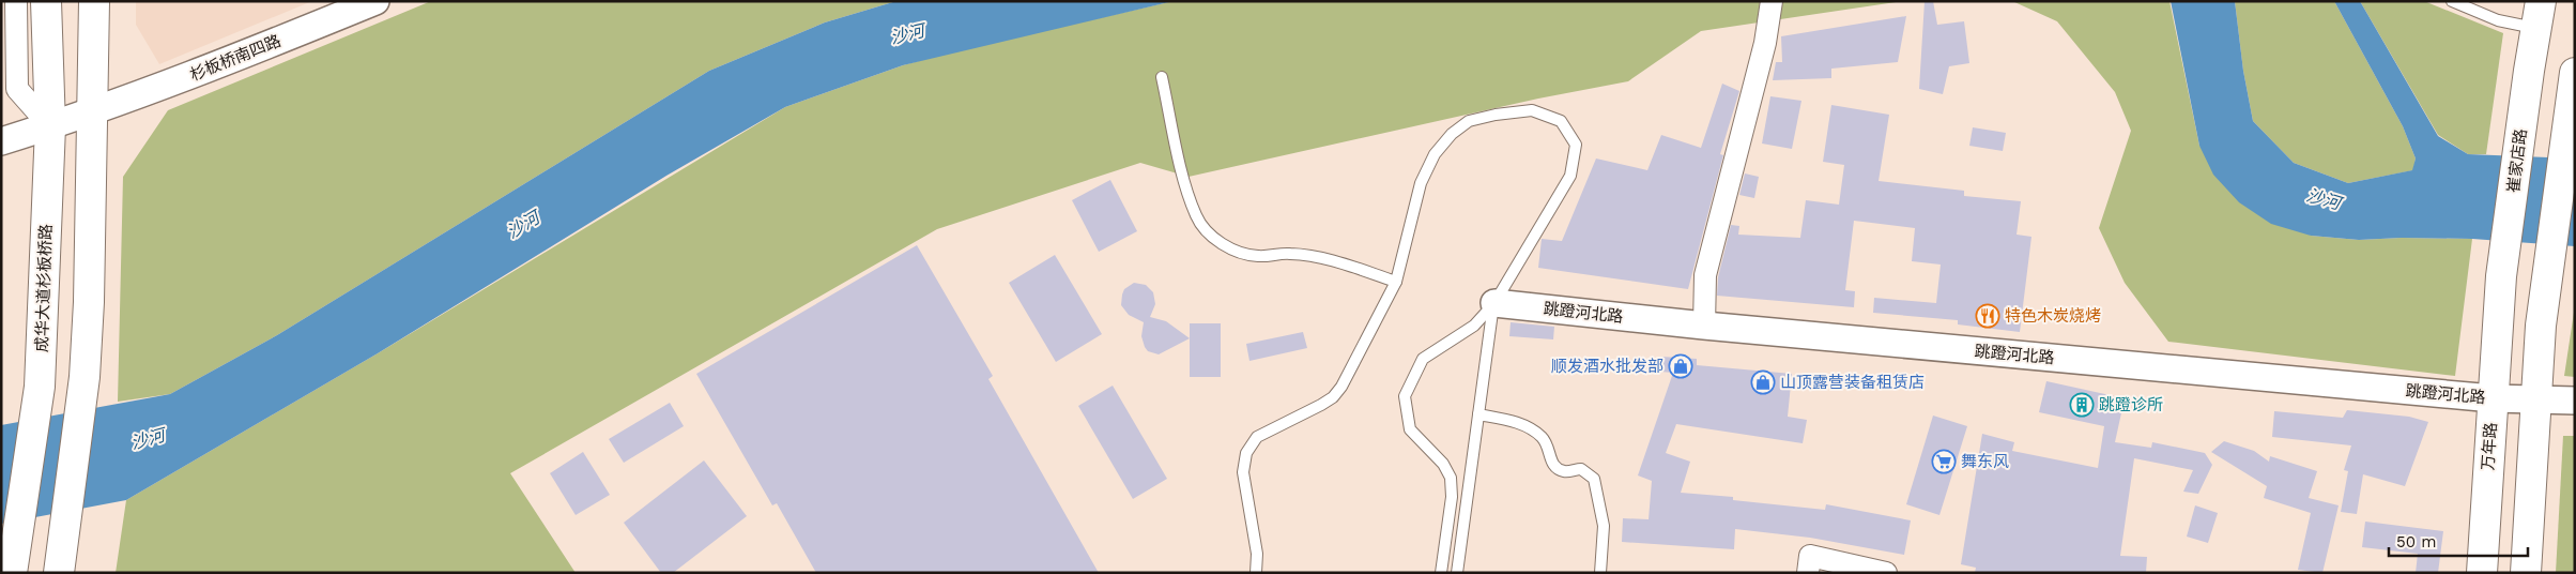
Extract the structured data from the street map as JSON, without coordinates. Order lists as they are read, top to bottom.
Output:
{
  "streets": {
    "main road": ["崔家店路", "成华大道杉板桥路", "万年路"],
    "street": ["杉板桥南四路", "跳蹬河北路"]
  },
  "crossings": [
    ["杉板桥南四路", "成华大道杉板桥路"],
    ["崔家店路", "万年路"],
    ["跳蹬河北路", "万年路"]
  ],
  "water": ["沙河"],
  "places": {
    "restaurant": ["特色木炭烧烤"],
    "shop": ["顺发酒水批发部", "山顶露营装备租赁店"],
    "building": ["跳蹬诊所"],
    "supermarket": ["舞东风"]
  },
  "scale_bar": "50 m"
}
